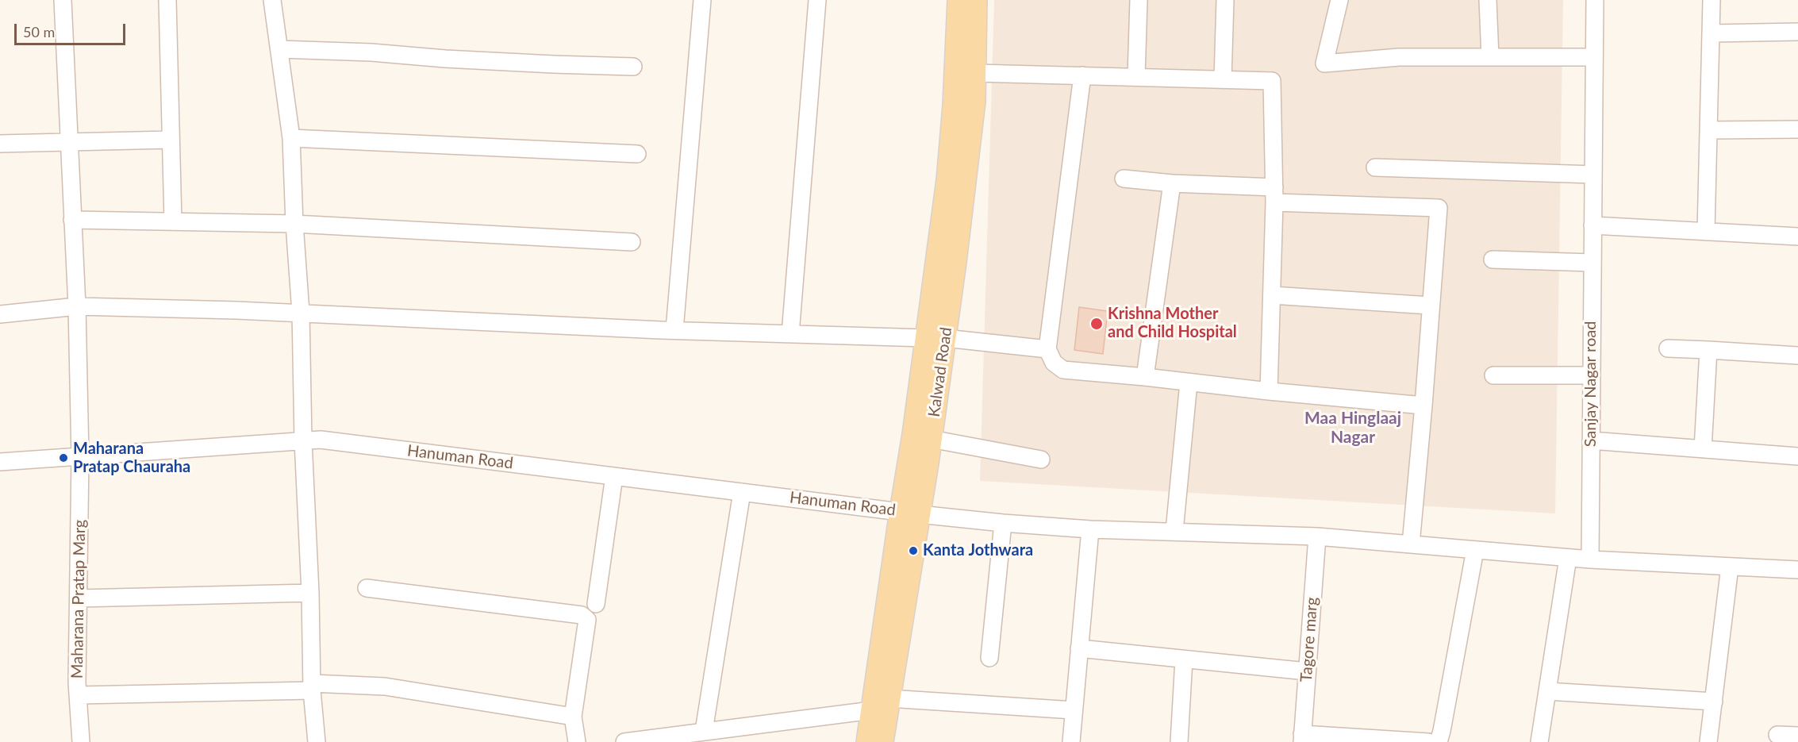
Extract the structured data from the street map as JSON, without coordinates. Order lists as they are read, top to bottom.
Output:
{
  "streets": {
    "main road": ["Kalwad Road"],
    "street": [
      "Sanjay Nagar road",
      "Hanuman Road",
      "Maharana Pratap Marg",
      "Tagore marg"
    ]
  },
  "crossings": [
    ["Kalwad Road", "Hanuman Road"],
    ["Sanjay Nagar road", "Hanuman Road"],
    ["Hanuman Road", "Maharana Pratap Marg"],
    ["Hanuman Road", "Tagore marg"]
  ],
  "districts": ["Maa Hinglaaj Nagar"],
  "places": ["Krishna Mother and Child Hospital", "Maharana Pratap Chauraha", "Kanta Jothwara"],
  "scale_bar": "50 m"
}
